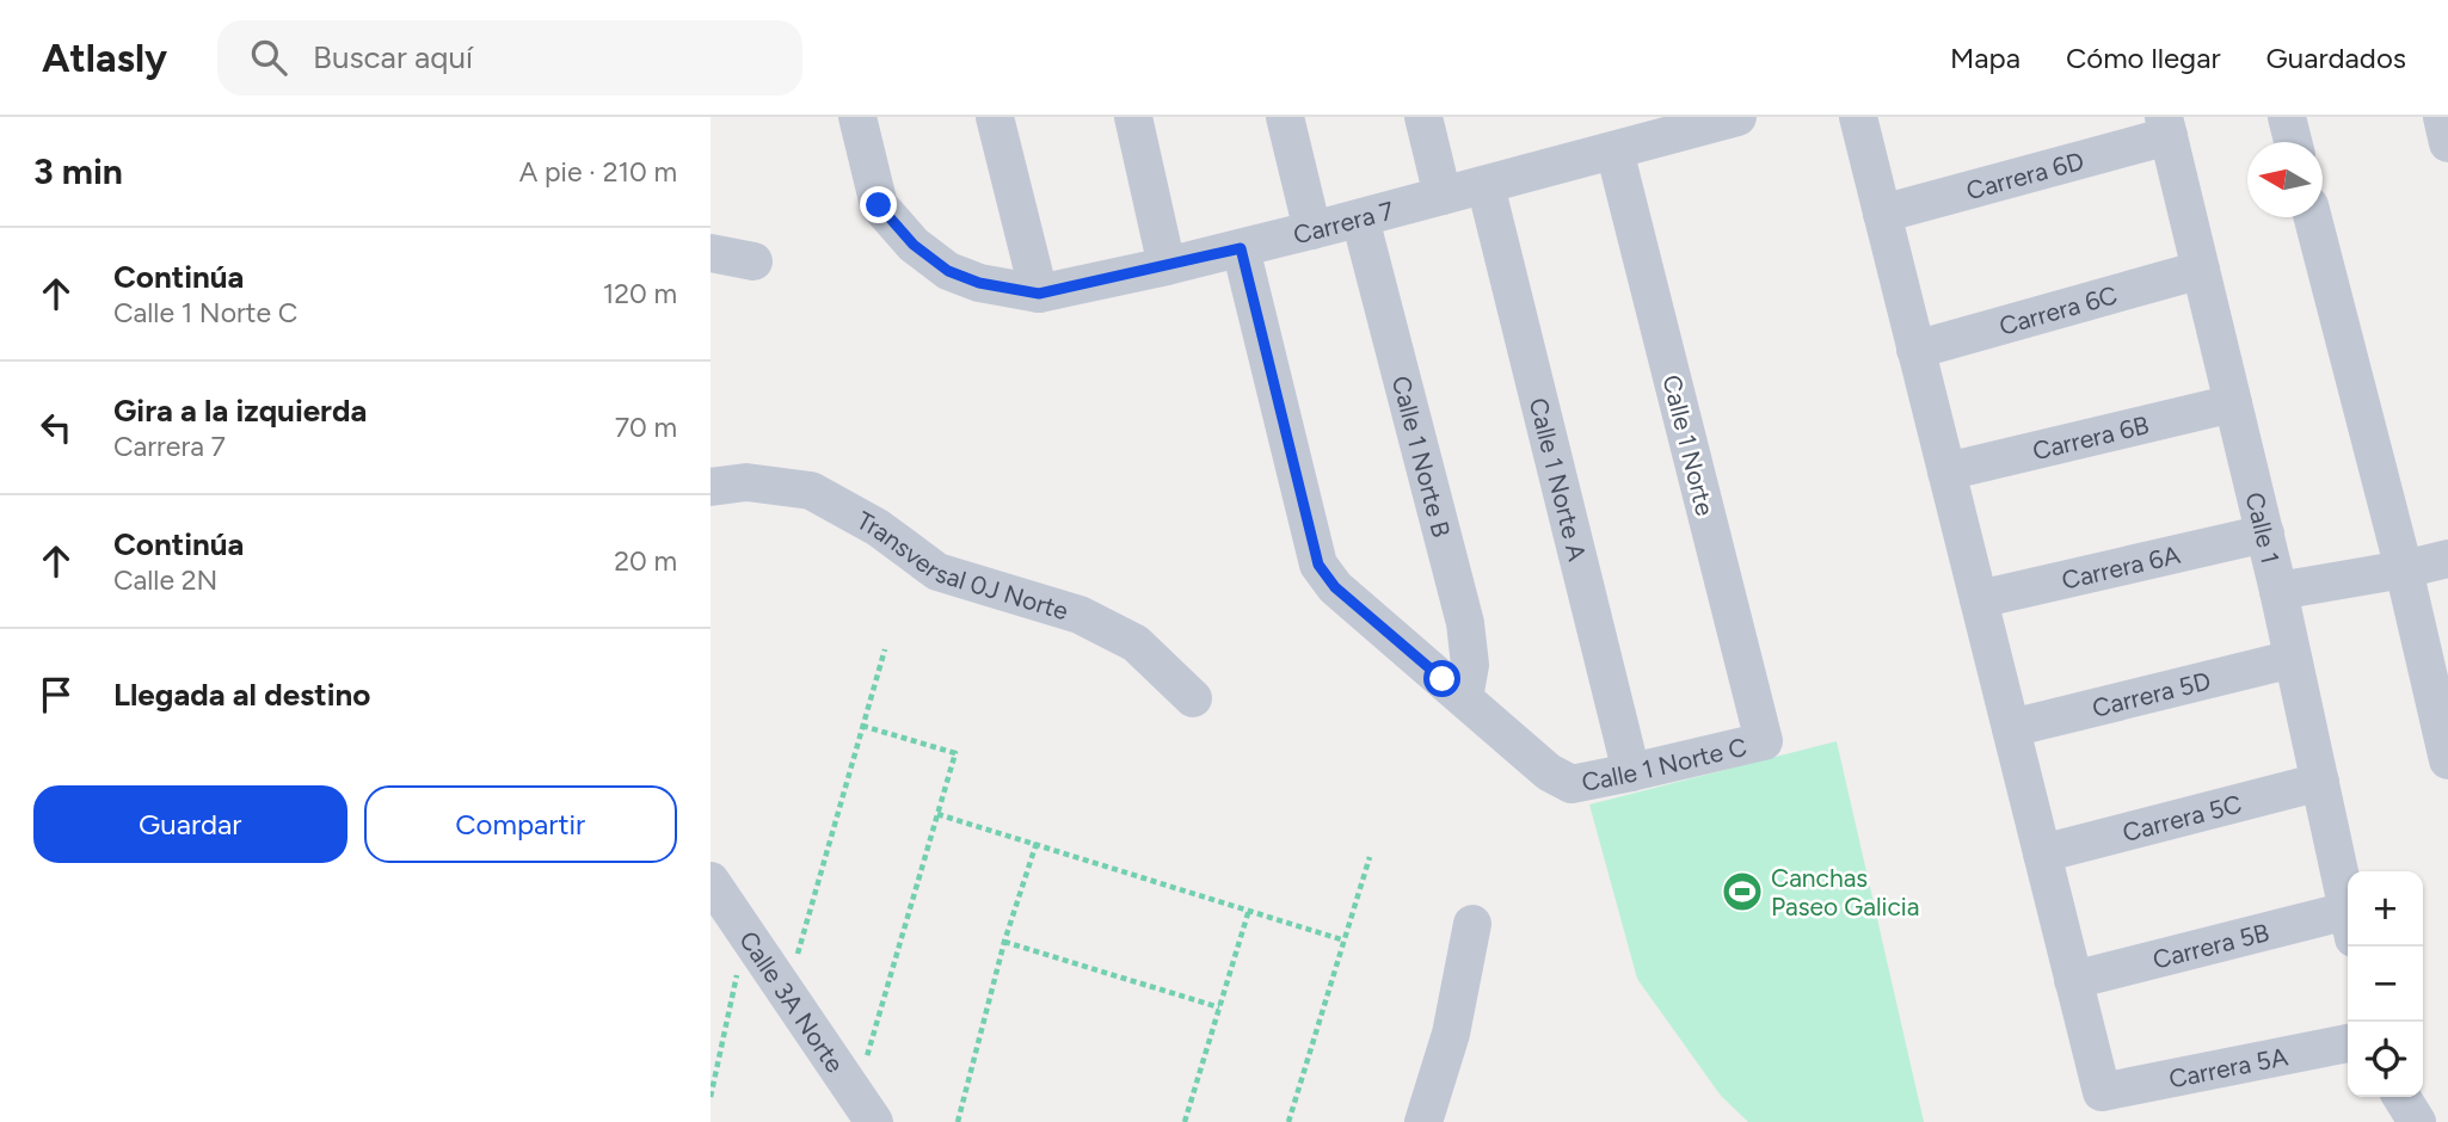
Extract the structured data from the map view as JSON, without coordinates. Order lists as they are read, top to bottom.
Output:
{
  "streets": {
    "street": [
      "Carrera 6D",
      "Carrera 7",
      "Carrera 6C",
      "Carrera 6B",
      "Calle 1 Norte",
      "Calle 1 Norte B",
      "Calle 1 Norte A",
      "Calle 1",
      "Transversal 0J Norte",
      "Carrera 6A",
      "Carrera 5D",
      "Calle 1 Norte C",
      "Carrera 5C",
      "Carrera 5B",
      "Calle 3A Norte",
      "Carrera 5A"
    ]
  },
  "crossings": [
    ["Carrera 6D", "Calle 1"],
    ["Carrera 7", "Calle 1 Norte"],
    ["Carrera 7", "Calle 1 Norte B"],
    ["Carrera 7", "Calle 1 Norte A"],
    ["Carrera 7", "Calle 1 Norte C"],
    ["Carrera 6C", "Calle 1"],
    ["Carrera 6B", "Calle 1"],
    ["Calle 1 Norte", "Calle 1 Norte C"],
    ["Calle 1 Norte B", "Calle 1 Norte C"],
    ["Calle 1 Norte A", "Calle 1 Norte C"],
    ["Calle 1", "Carrera 6A"],
    ["Calle 1", "Carrera 5D"],
    ["Calle 1", "Carrera 5C"],
    ["Carrera 5B", "Carrera 5A"]
  ],
  "places": {
    "sports": ["Canchas Paseo Galicia"]
  },
  "north": "left",
  "page": {
    "header": "Atlasly",
    "search": "Buscar aquí",
    "nav": ["Mapa", "Cómo llegar", "Guardados"],
    "heading": ["3 min", "A pie · 210 m"],
    "list": [
      ["Continúa", "Calle 1 Norte C", "120 m"],
      ["Gira a la izquierda", "Carrera 7", "70 m"],
      ["Continúa", "Calle 2N", "20 m"],
      "Llegada al destino"
    ],
    "buttons": ["Guardar", "Compartir"],
    "map_buttons": ["+", "−"]
  }
}
